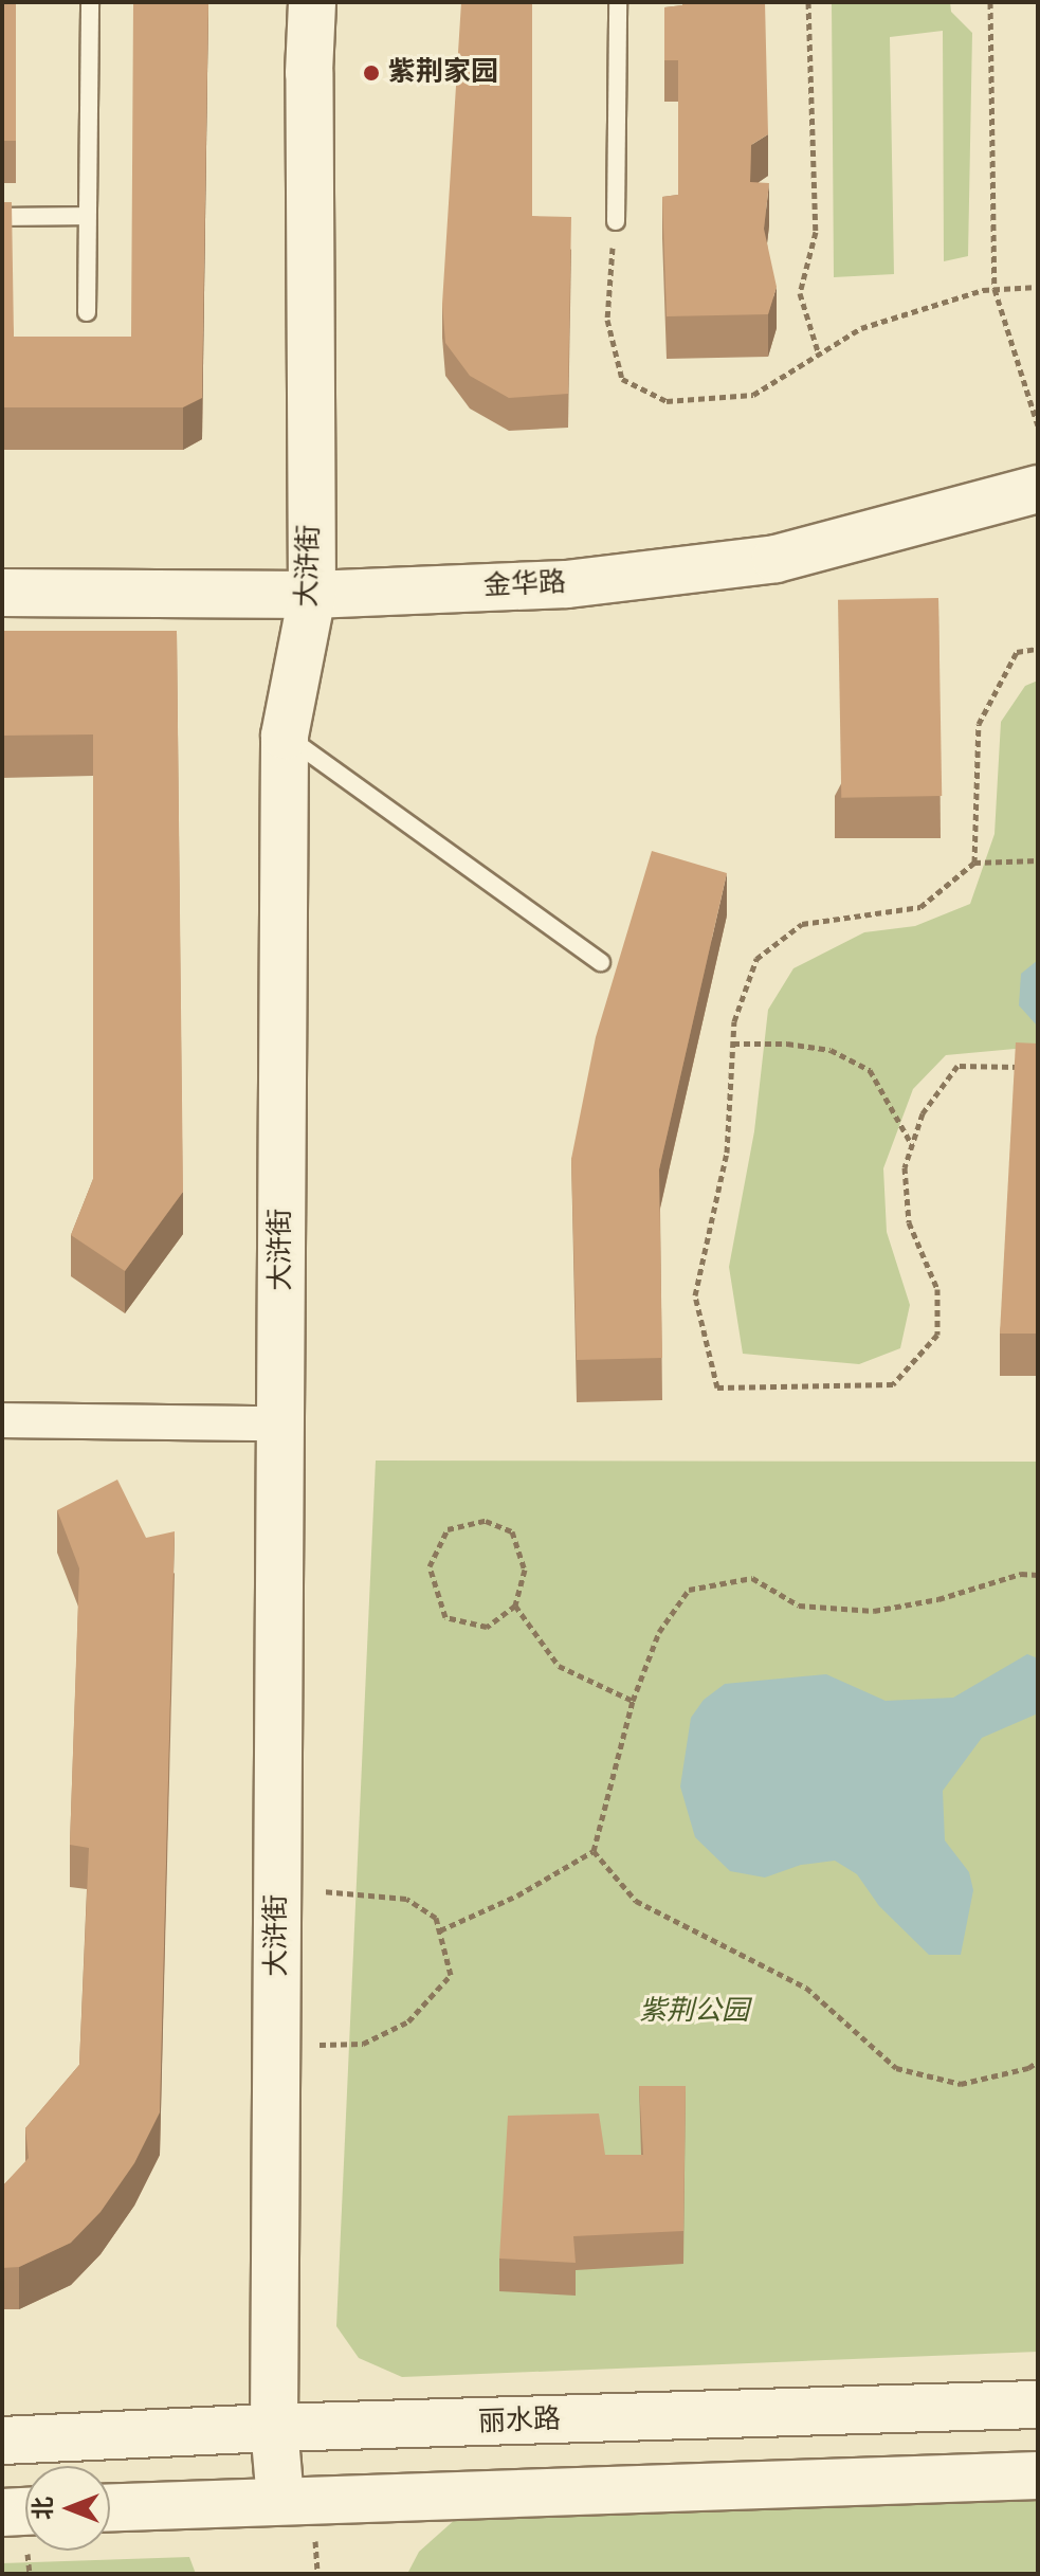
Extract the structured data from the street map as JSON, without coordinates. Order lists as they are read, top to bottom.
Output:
{
  "streets": {
    "street": ["大浒街", "金华路", "丽水路"]
  },
  "crossings": [
    ["大浒街", "金华路"],
    ["大浒街", "丽水路"]
  ],
  "parks": ["紫荆公园"],
  "places": ["紫荆家园"],
  "north": "left"
}
